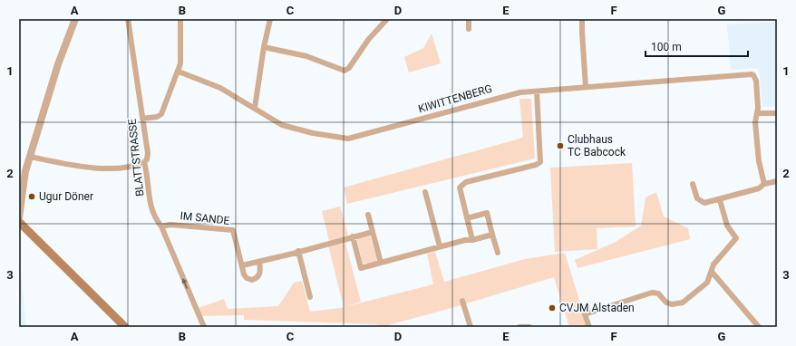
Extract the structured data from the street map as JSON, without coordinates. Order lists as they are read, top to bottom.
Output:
{
  "streets": {
    "street": ["KIWITTENBERG", "BLATTSTRASSE", "IM SANDE"]
  },
  "crossings": [
    ["BLATTSTRASSE", "IM SANDE"]
  ],
  "places": ["Clubhaus TC Babcock", "Ugur Döner", "CVJM Alstaden"],
  "scale_bar": "100 m",
  "grid": {
    "columns": [
      "A",
      "B",
      "C",
      "D",
      "E",
      "F",
      "G"
    ],
    "rows": ["1", "2", "3"]
  }
}
